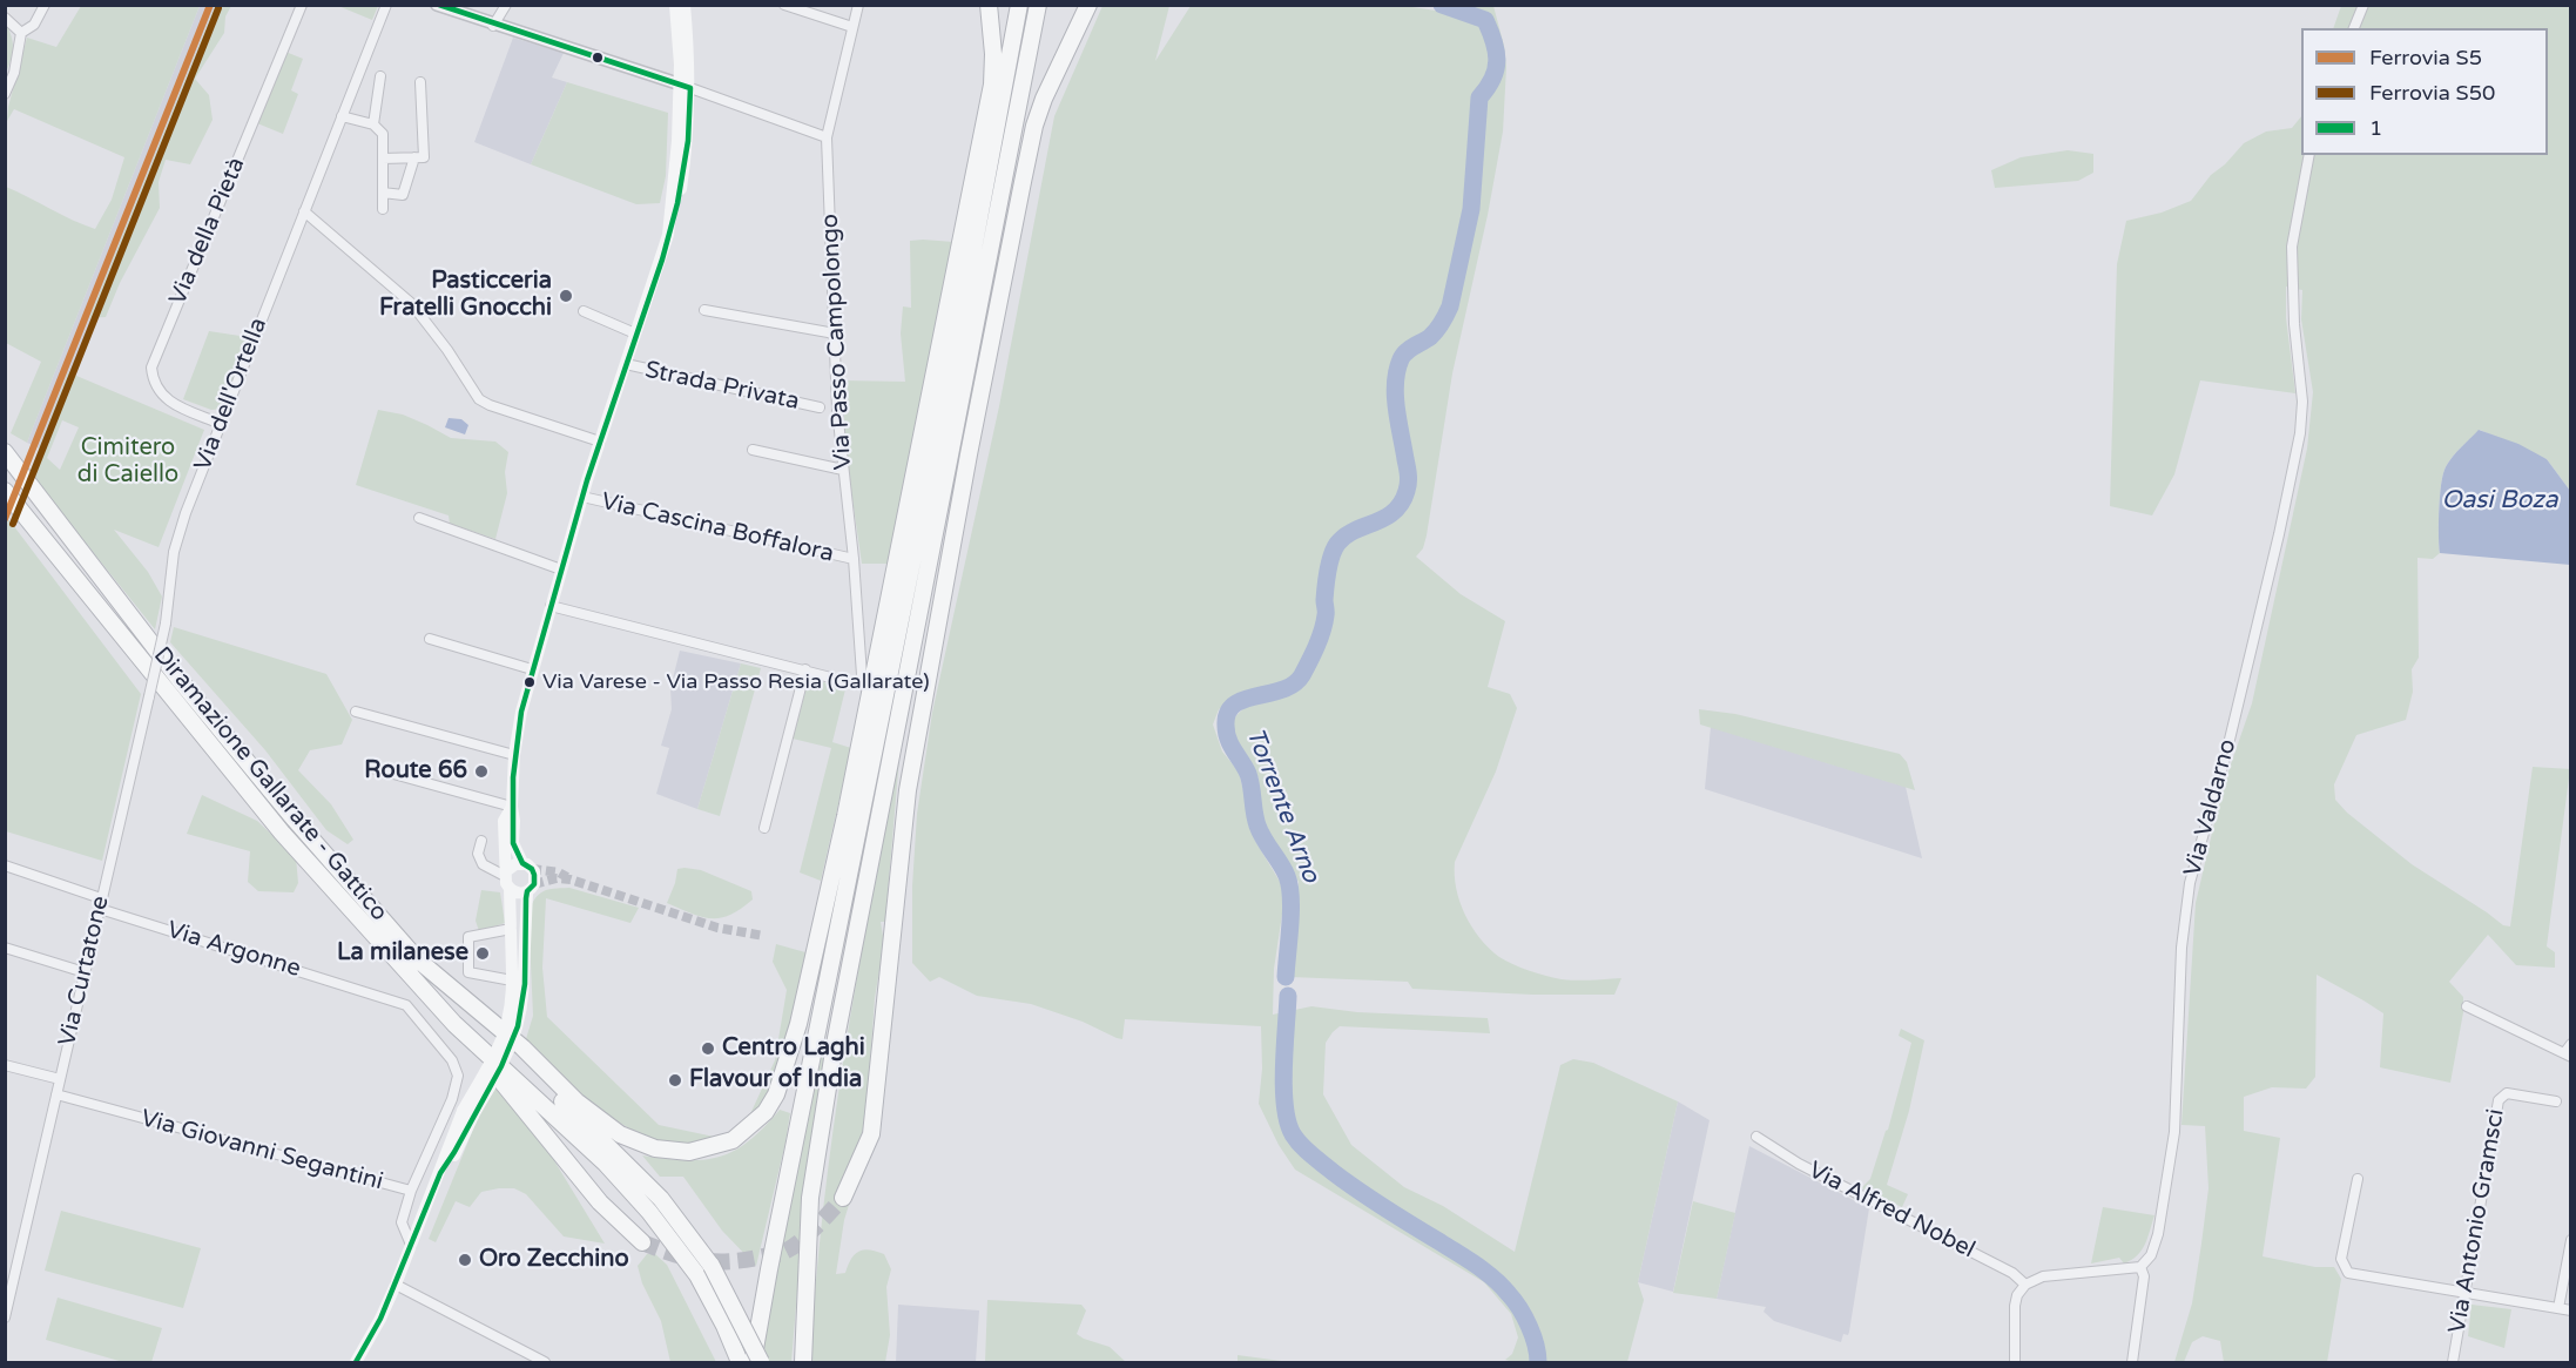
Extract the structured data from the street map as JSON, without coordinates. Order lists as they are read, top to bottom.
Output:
{
  "streets": {
    "highway": ["Diramazione Gallarate - Gattico"],
    "street": [
      "Via della Pietà",
      "Via Passo Campolongo",
      "Strada Privata",
      "Via dell'Ortella",
      "Via Cascina Boffalora",
      "Via Valdarno",
      "Via Argonne",
      "Via Curtatone",
      "Via Giovanni Segantini",
      "Via Alfred Nobel",
      "Via Antonio Gramsci"
    ]
  },
  "crossings": [
    ["Via della Pietà", "Via dell'Ortella"],
    ["Via Passo Campolongo", "Via Cascina Boffalora"],
    ["Via dell'Ortella", "Via Curtatone"],
    ["Via Argonne", "Via Curtatone"],
    ["Via Argonne", "Via Giovanni Segantini"],
    ["Via Curtatone", "Via Giovanni Segantini"]
  ],
  "water": ["Oasi Boza", "Torrente Arno"],
  "parks": ["Cimitero di Caiello"],
  "places": [
    "Pasticceria Fratelli Gnocchi",
    "Via Varese - Via Passo Resia (Gallarate)",
    "Route 66",
    "La milanese",
    "Centro Laghi",
    "Flavour of India",
    "Oro Zecchino"
  ],
  "lines": ["rail line S5", "transit line 1", "rail line S50"],
  "legend": ["Ferrovia S5", "Ferrovia S50", "1"]
}
